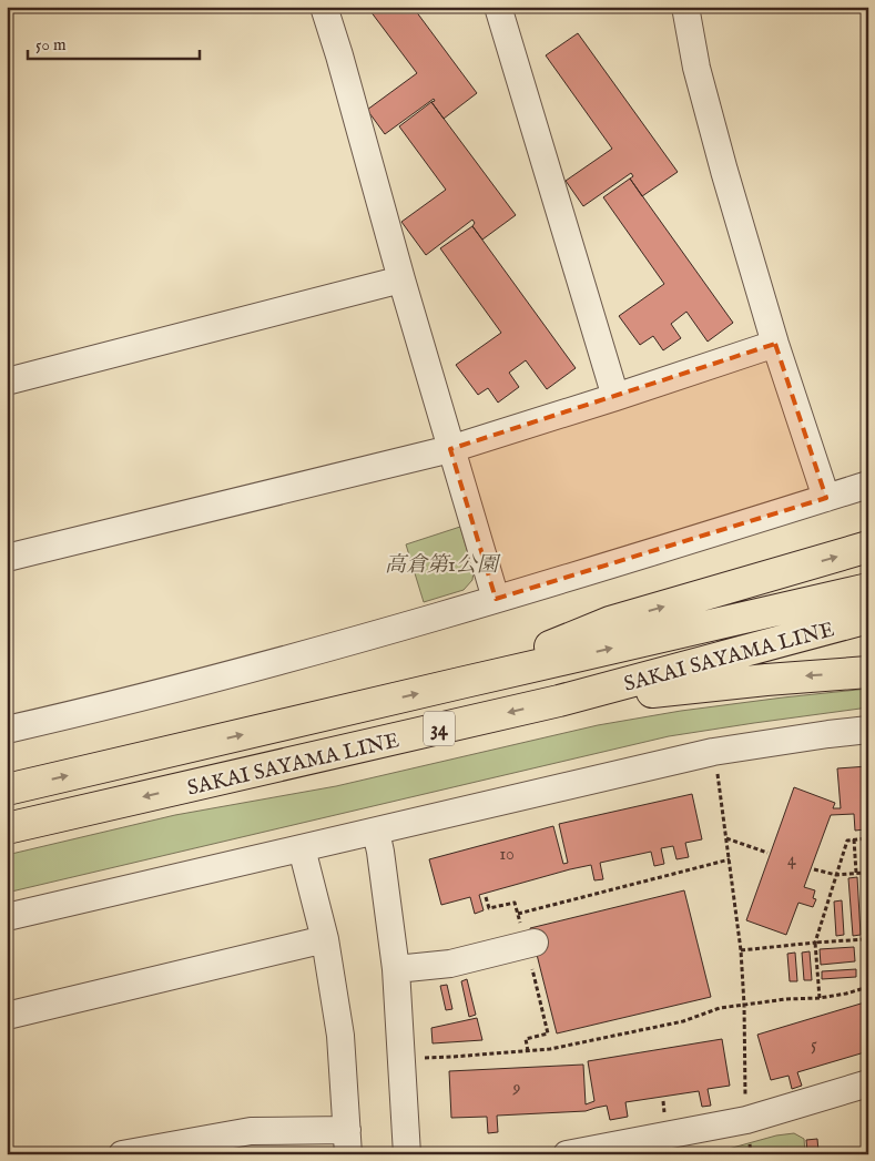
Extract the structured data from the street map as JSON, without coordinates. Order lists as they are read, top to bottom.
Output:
{
  "streets": {
    "main road": ["SAKAI SAYAMA LINE", "34"]
  },
  "parks": ["高倉第1公園"],
  "house_numbers": [
    "10",
    "4",
    "5",
    "9"
  ],
  "scale_bar": "50 m"
}
